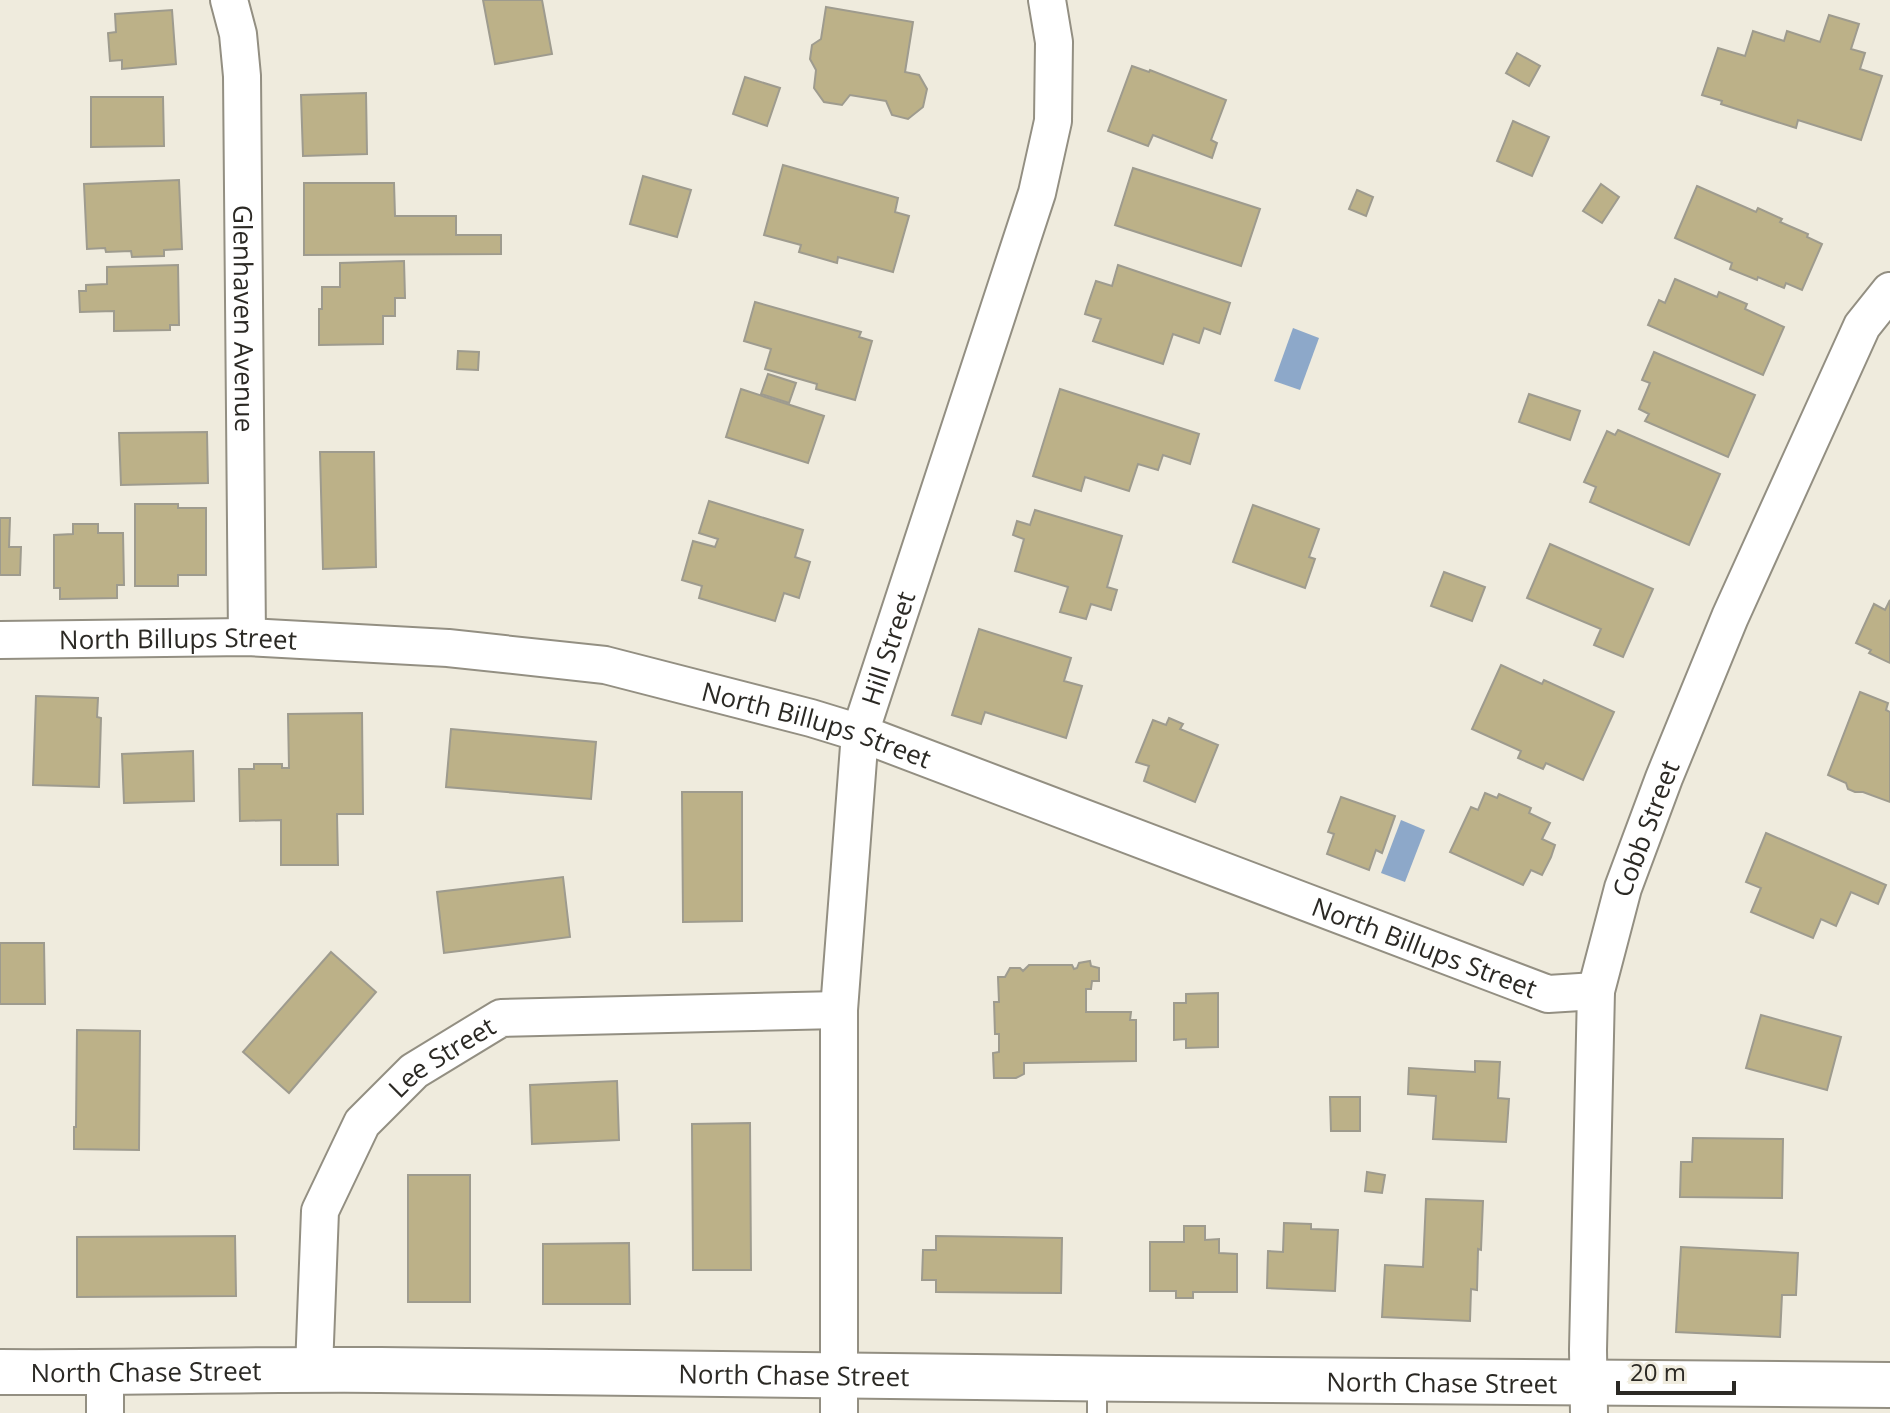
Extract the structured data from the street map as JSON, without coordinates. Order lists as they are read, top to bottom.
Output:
{
  "streets": {
    "street": [
      "Glenhaven Avenue",
      "North Billups Street",
      "Hill Street",
      "Cobb Street",
      "Lee Street",
      "North Chase Street"
    ]
  },
  "crossings": [
    ["Glenhaven Avenue", "North Billups Street"],
    ["North Billups Street", "Hill Street"],
    ["North Billups Street", "Cobb Street"],
    ["Hill Street", "Lee Street"],
    ["Hill Street", "North Chase Street"],
    ["Cobb Street", "North Chase Street"],
    ["Lee Street", "North Chase Street"]
  ],
  "scale_bar": "20 m"
}
